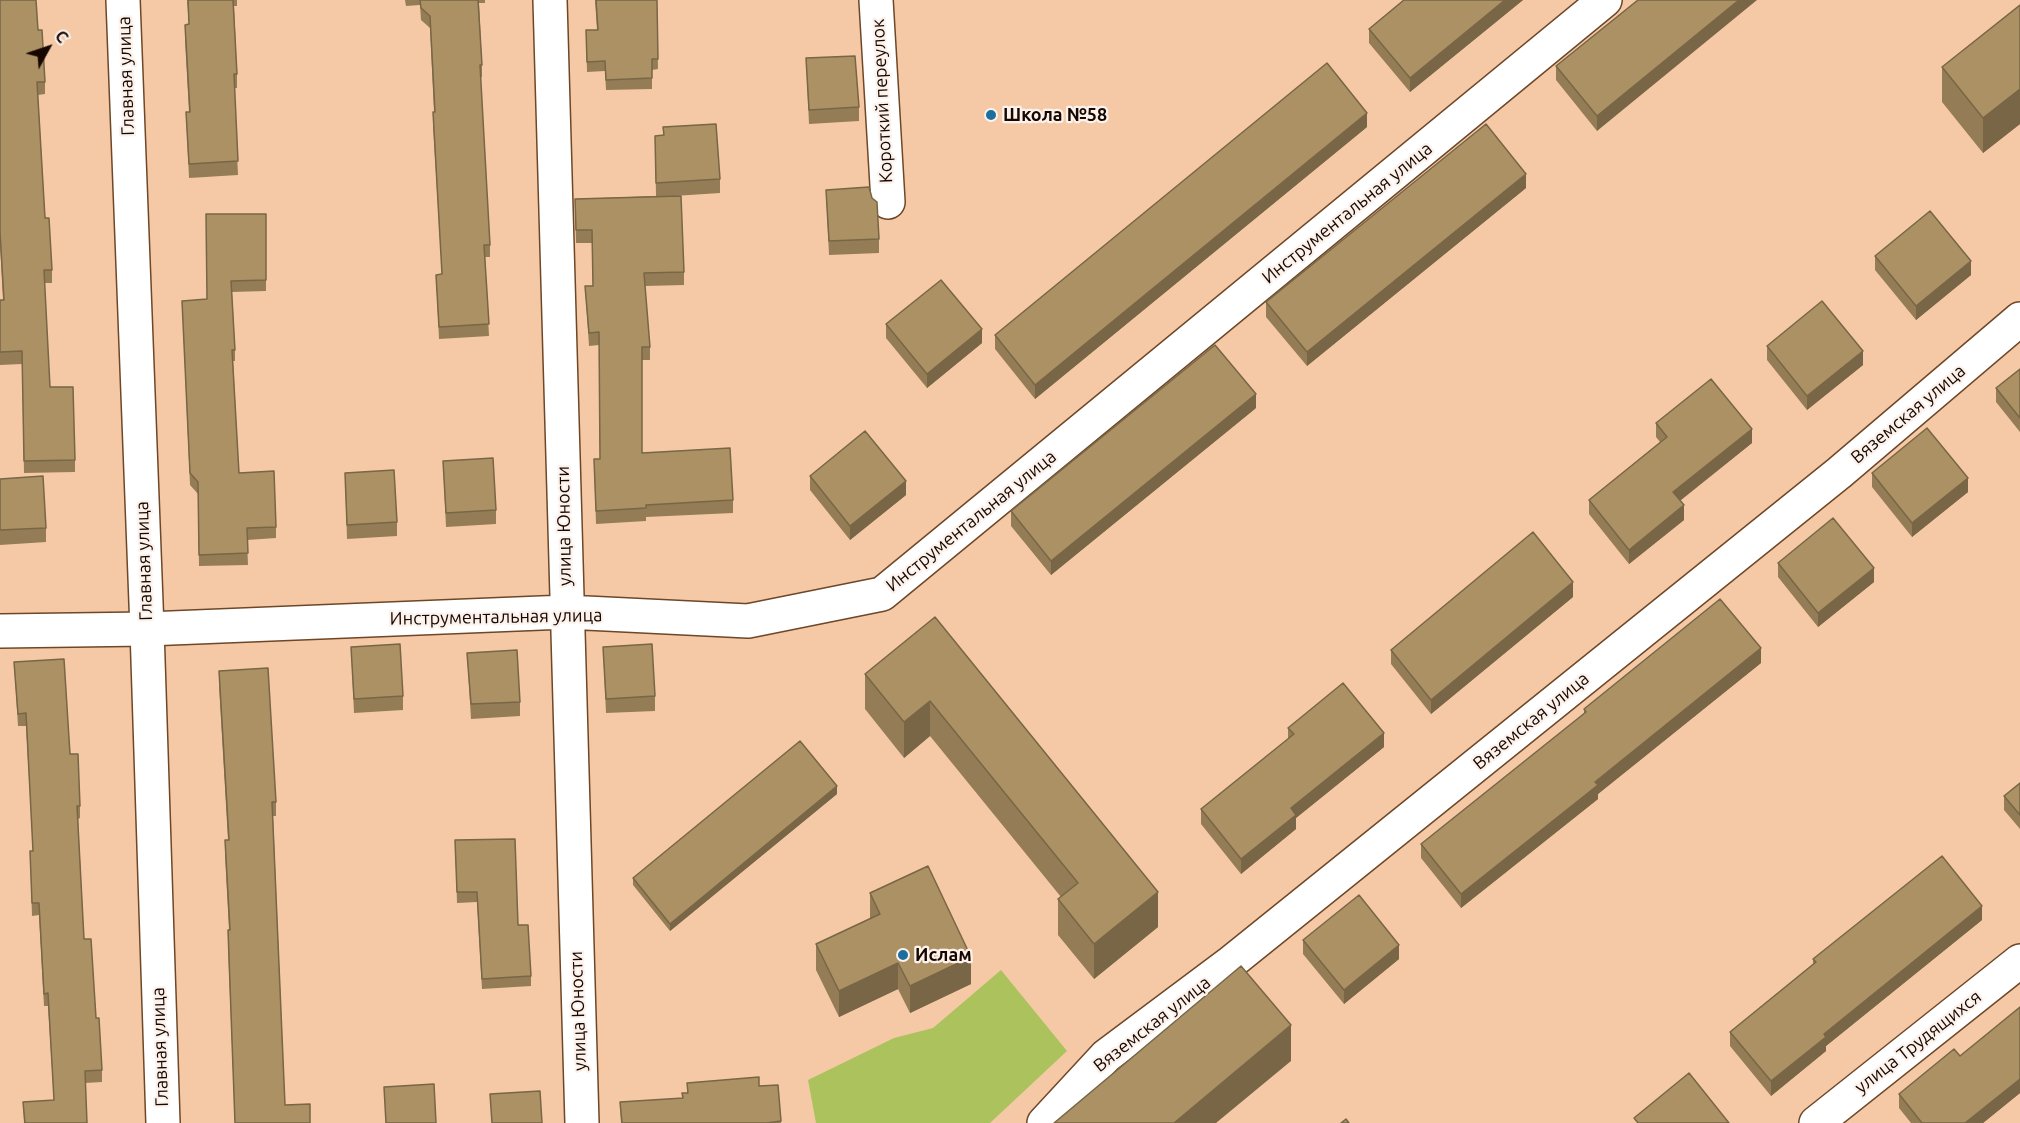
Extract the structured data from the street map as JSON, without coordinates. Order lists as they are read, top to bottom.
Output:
{
  "streets": {
    "street": [
      "Главная улица",
      "Короткий переулок",
      "Инструментальная улица",
      "Вяземская улица",
      "улица Юности",
      "улица Трудящихся"
    ]
  },
  "crossings": [
    ["Главная улица", "Инструментальная улица"],
    ["Инструментальная улица", "улица Юности"]
  ],
  "places": ["Школа №58", "Ислам"],
  "north": "top right"
}
